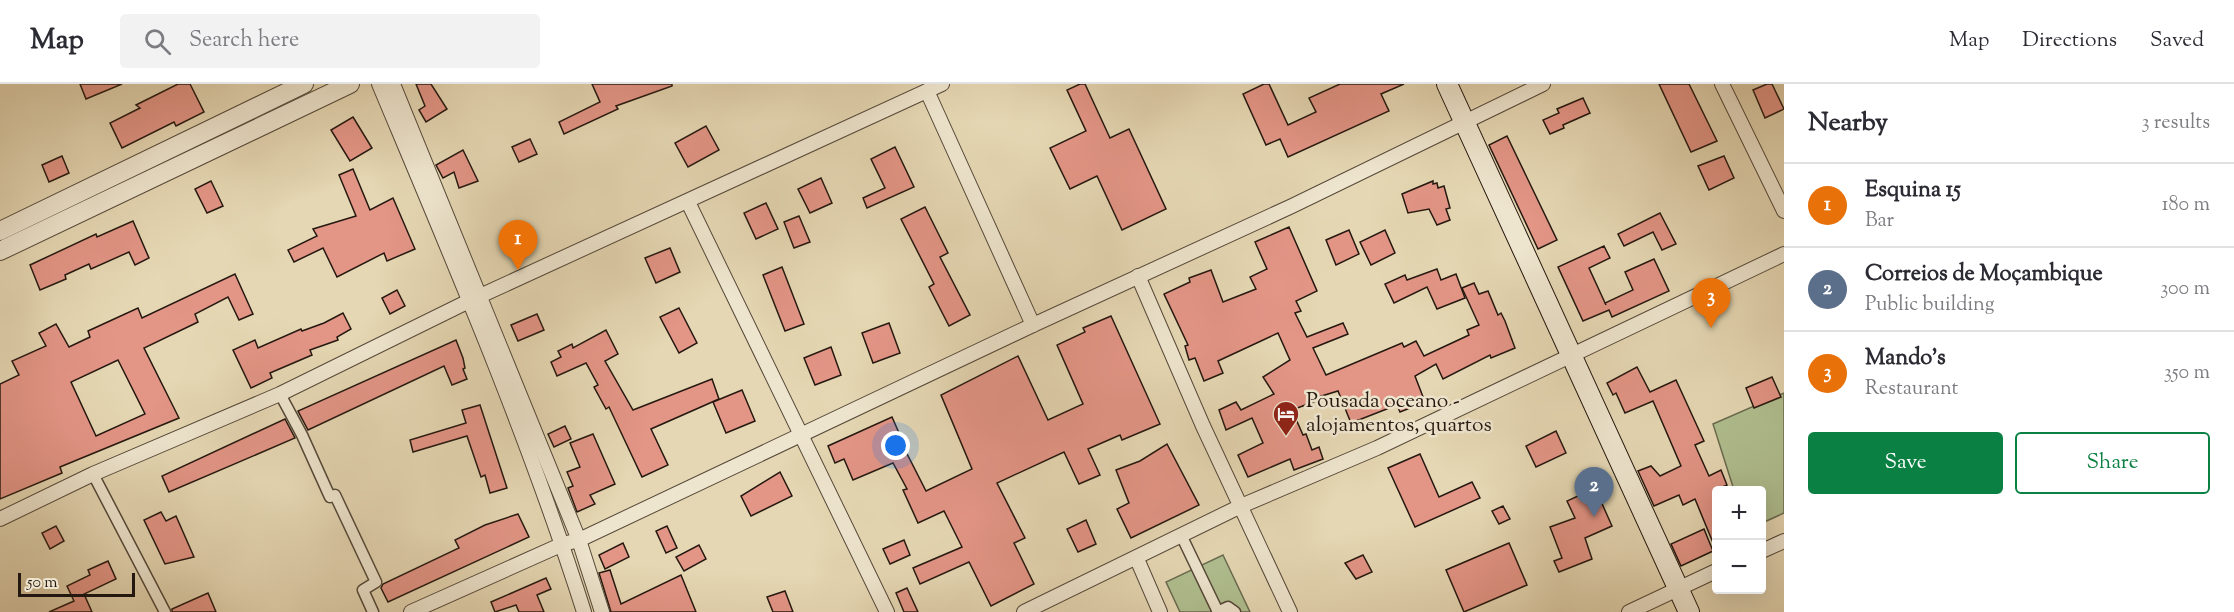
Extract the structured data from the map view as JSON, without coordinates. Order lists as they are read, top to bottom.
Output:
{
  "places": {
    "hotel": ["Pousada oceano - alojamentos, quartos"]
  },
  "scale_bar": "50 m",
  "page": {
    "header": "Map",
    "search": "Search here",
    "nav": ["Map", "Directions", "Saved"],
    "heading": ["Nearby", "3 results"],
    "list": [
      {
        "mark": "1",
        "name": "Esquina 15",
        "note": "Bar",
        "value": "180 m"
      },
      {
        "mark": "2",
        "name": "Correios de Moçambique",
        "note": "Public building",
        "value": "300 m"
      },
      {
        "mark": "3",
        "name": "Mando's",
        "note": "Restaurant",
        "value": "350 m"
      }
    ],
    "pins": ["1", "3", "2"],
    "buttons": ["Save", "Share"],
    "map_buttons": ["+", "−"],
    "scale": "50 m"
  }
}
